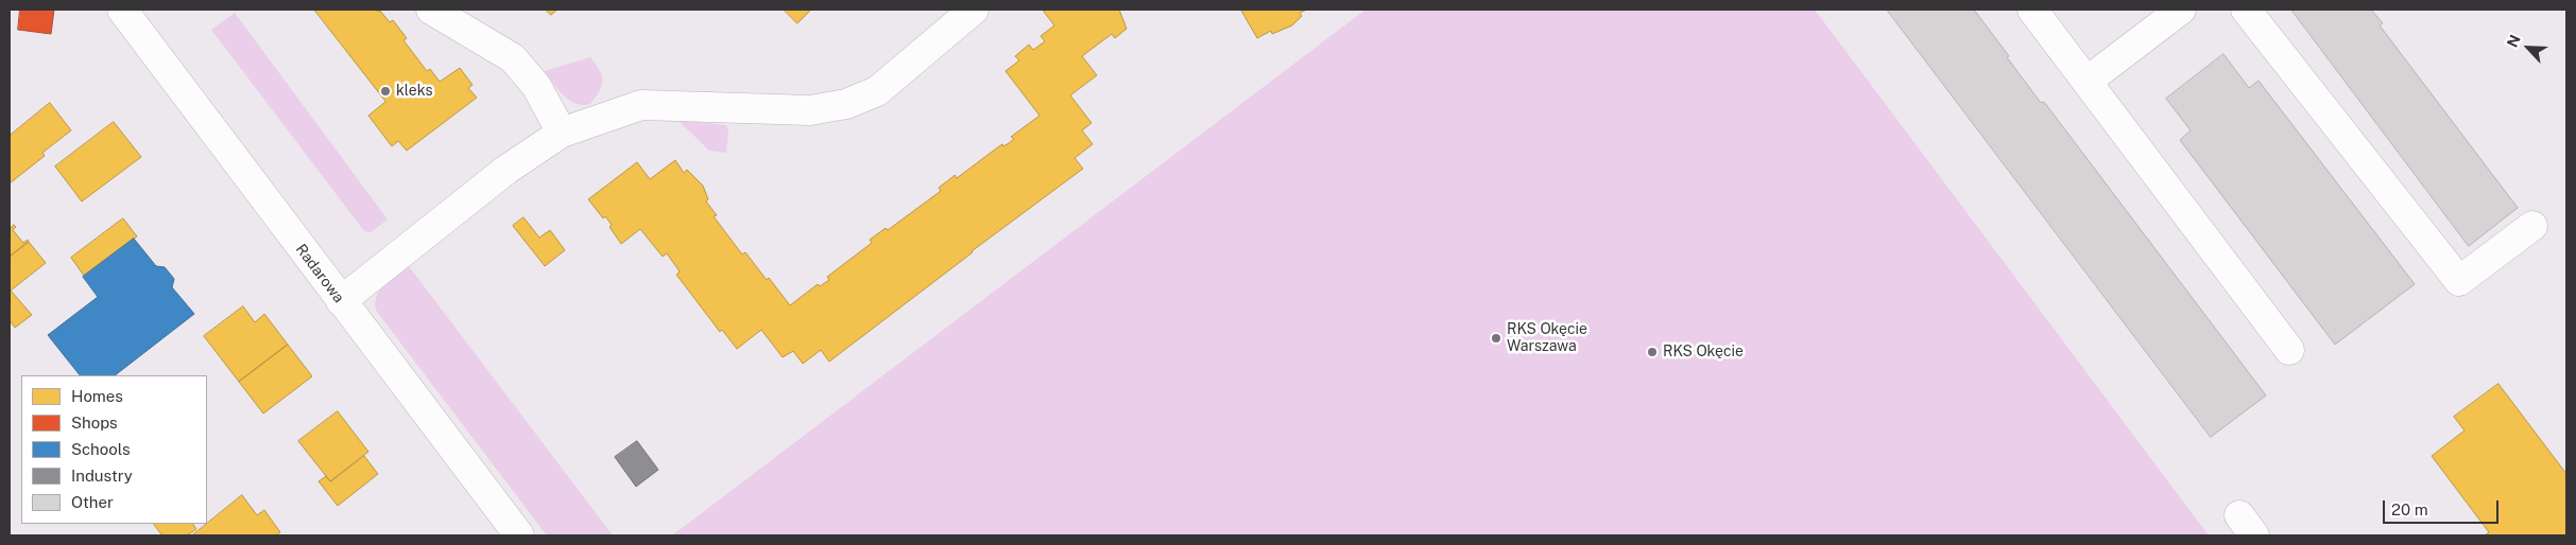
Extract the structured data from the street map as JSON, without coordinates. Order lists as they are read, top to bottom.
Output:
{
  "streets": {
    "street": ["Radarowa"]
  },
  "places": ["kleks", "RKS Okęcie Warszawa", "RKS Okęcie"],
  "legend": [
    "Homes",
    "Shops",
    "Schools",
    "Industry",
    "Other"
  ],
  "scale_bar": "20 m",
  "north": "top left"
}
